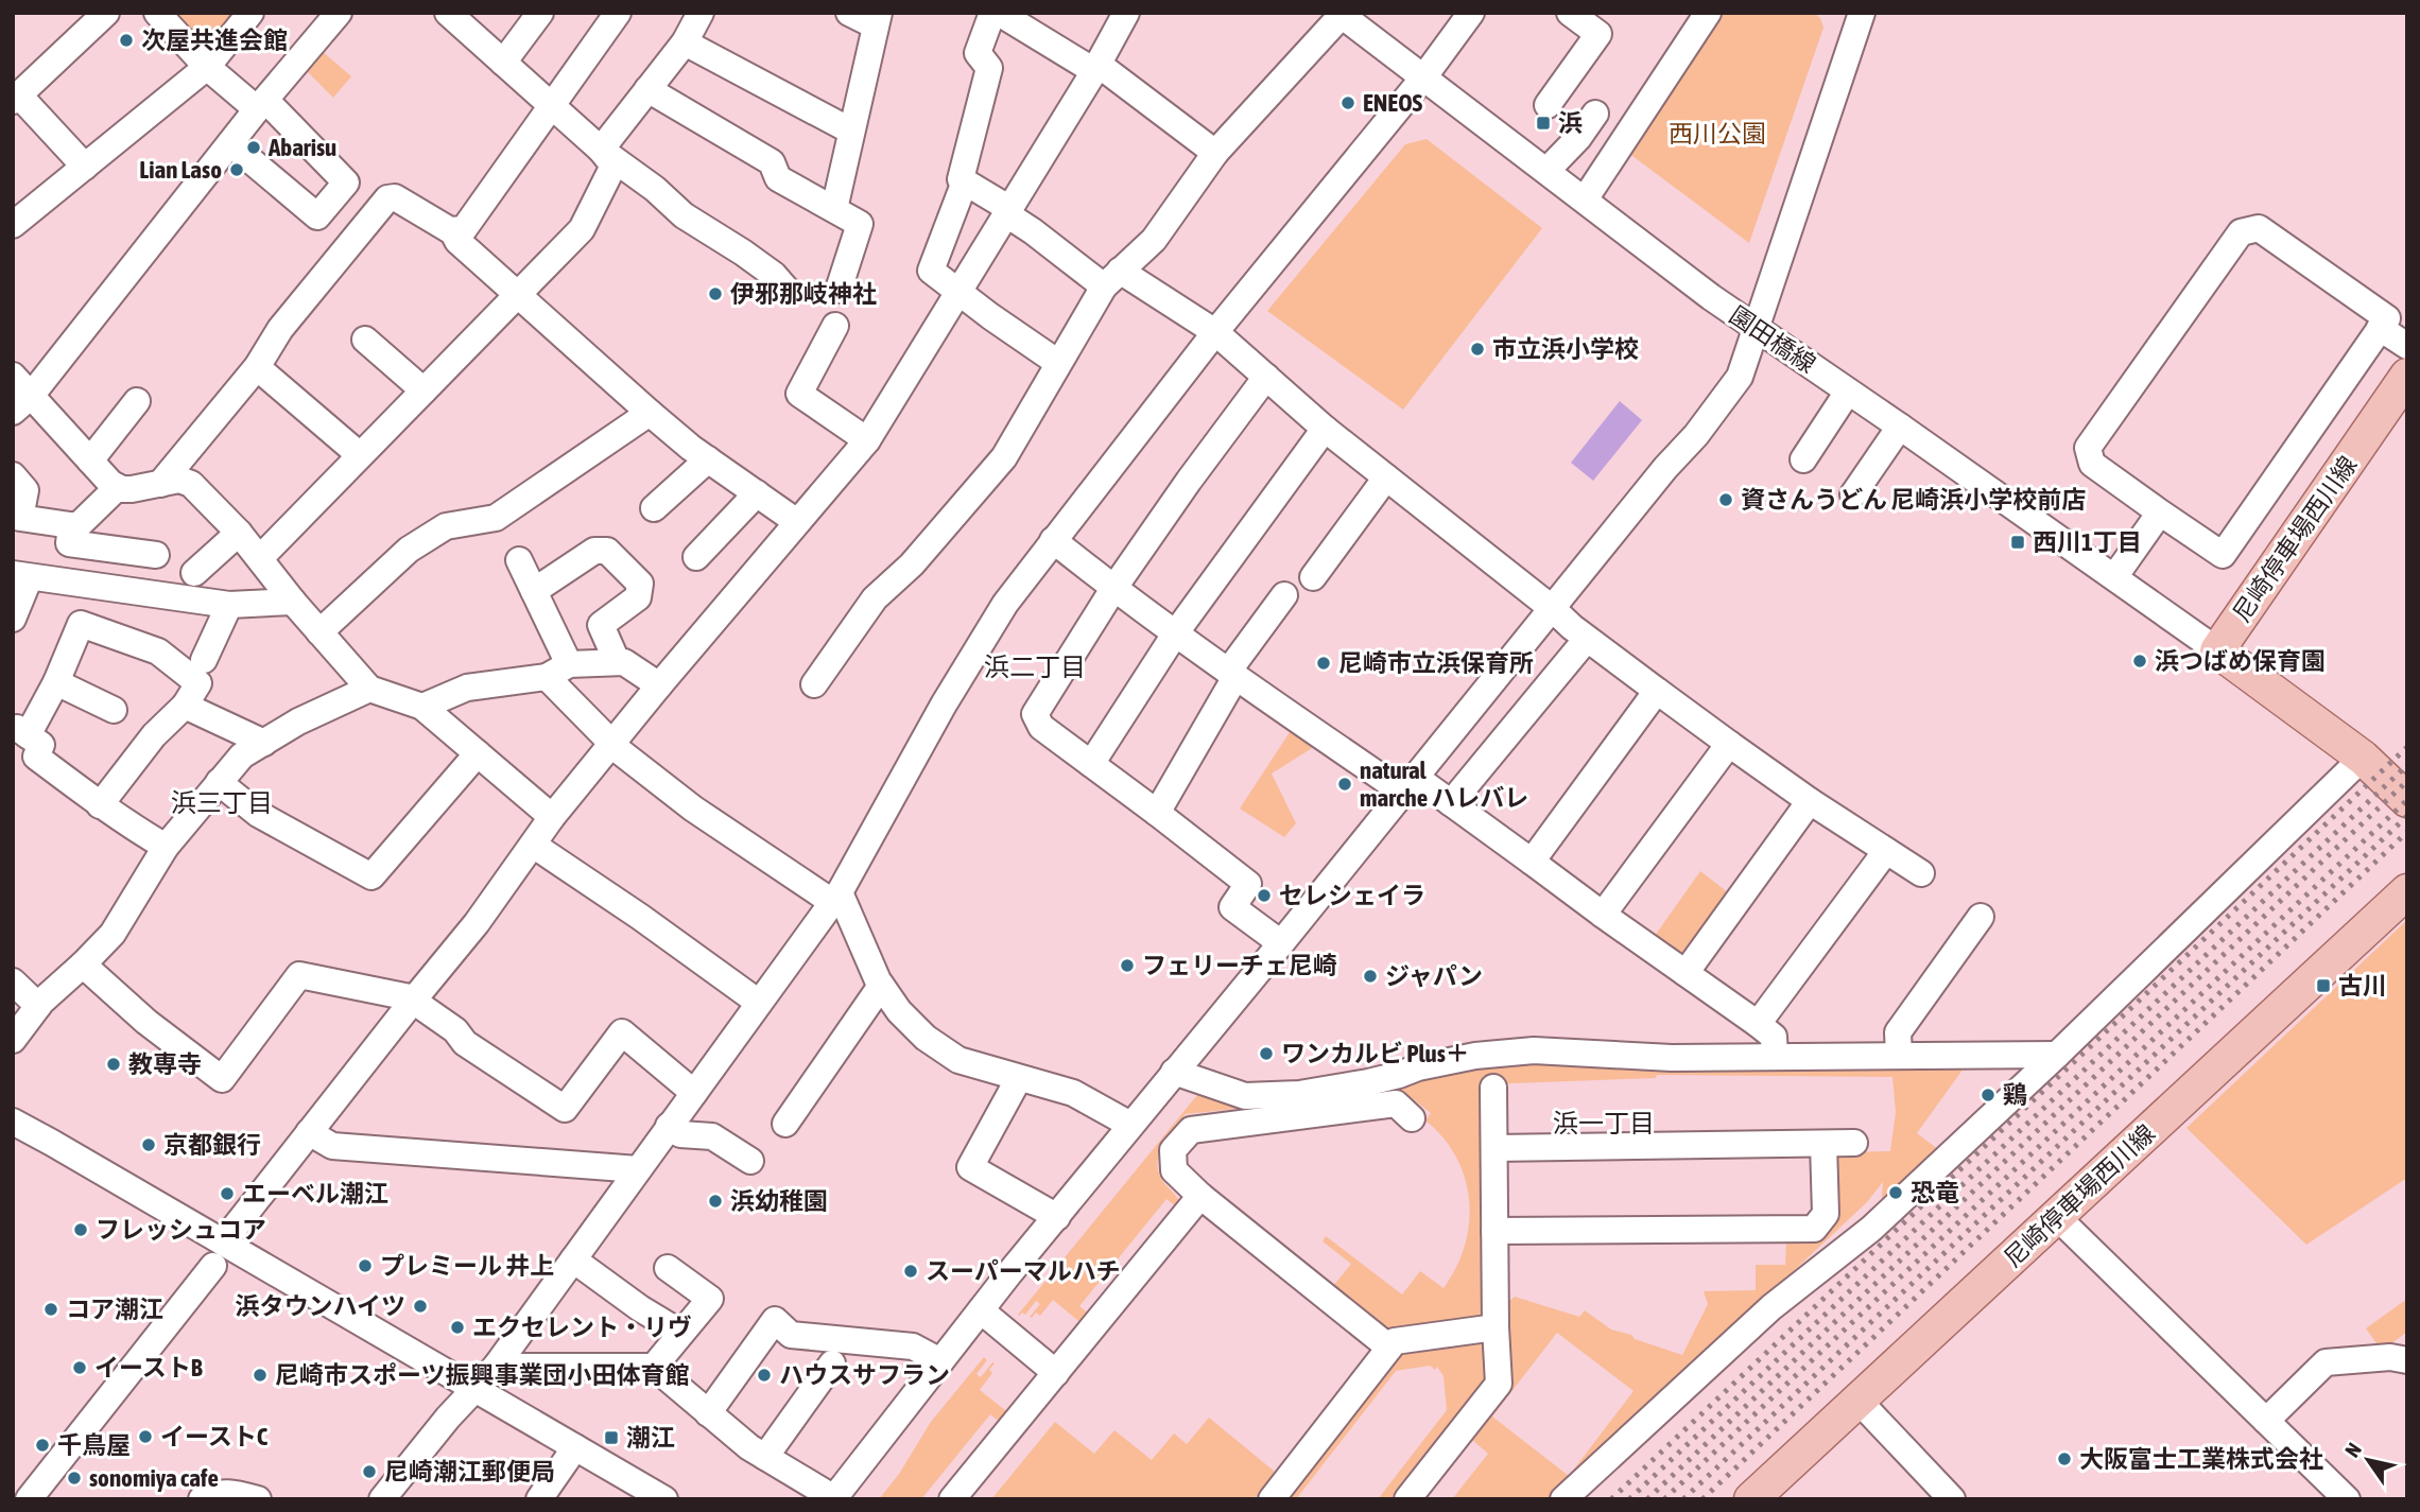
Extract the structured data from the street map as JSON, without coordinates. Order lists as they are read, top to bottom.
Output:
{
  "streets": {
    "main road": ["尼崎停車場西川線"],
    "street": ["園田橋線"]
  },
  "crossings": [
    ["園田橋線", "尼崎停車場西川線"]
  ],
  "districts": ["浜二丁目", "浜三丁目", "浜一丁目"],
  "parks": ["西川公園"],
  "places": {
    "other": [
      "次屋共進会館",
      "ENEOS",
      "Abarisu",
      "Lian Laso",
      "伊邪那岐神社",
      "市立浜小学校",
      "資さんうどん 尼崎浜小学校前店",
      "浜つばめ保育園",
      "尼崎市立浜保育所",
      "natural marche ハレバレ",
      "セレシェイラ",
      "フェリーチェ尼崎",
      "ジャパン",
      "ワンカルビ Plus＋",
      "教専寺",
      "鶏",
      "京都銀行",
      "恐竜",
      "エーベル潮江",
      "浜幼稚園",
      "フレッシュコア",
      "プレミール 井上",
      "スーパーマルハチ",
      "浜タウンハイツ",
      "コア潮江",
      "エクセレント・リヴ",
      "イーストB",
      "尼崎市スポーツ振興事業団小田体育館",
      "ハウスサフラン",
      "イーストC",
      "千鳥屋",
      "大阪富士工業株式会社",
      "尼崎潮江郵便局",
      "sonomiya cafe"
    ],
    "transit": [
      "浜",
      "西川1丁目",
      "古川",
      "潮江"
    ]
  },
  "north": "top left"
}
